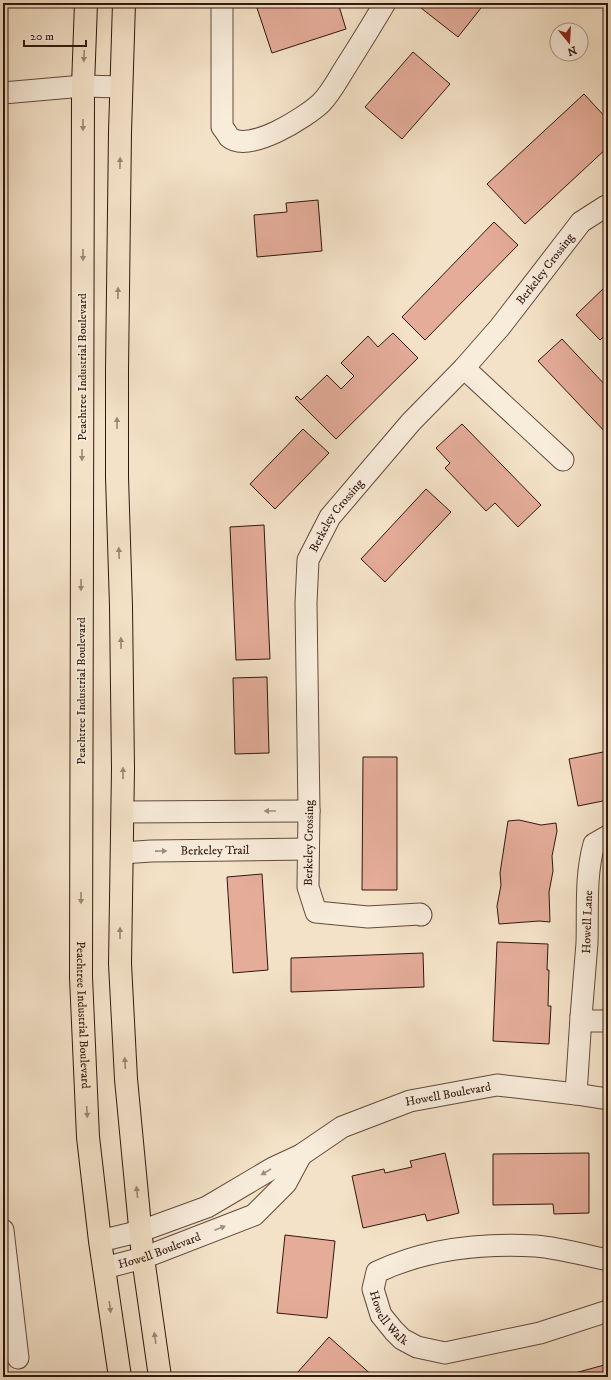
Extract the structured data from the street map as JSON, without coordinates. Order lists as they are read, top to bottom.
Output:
{
  "streets": {
    "highway": ["Peachtree Industrial Boulevard"],
    "street": [
      "Berkeley Crossing",
      "Berkeley Trail",
      "Howell Lane",
      "Howell Boulevard",
      "Howell Walk"
    ]
  },
  "crossings": [
    ["Berkeley Crossing", "Berkeley Trail"],
    ["Peachtree Industrial Boulevard", "Howell Boulevard"],
    ["Howell Lane", "Howell Boulevard"]
  ],
  "scale_bar": "20 m",
  "north": "bottom"
}
